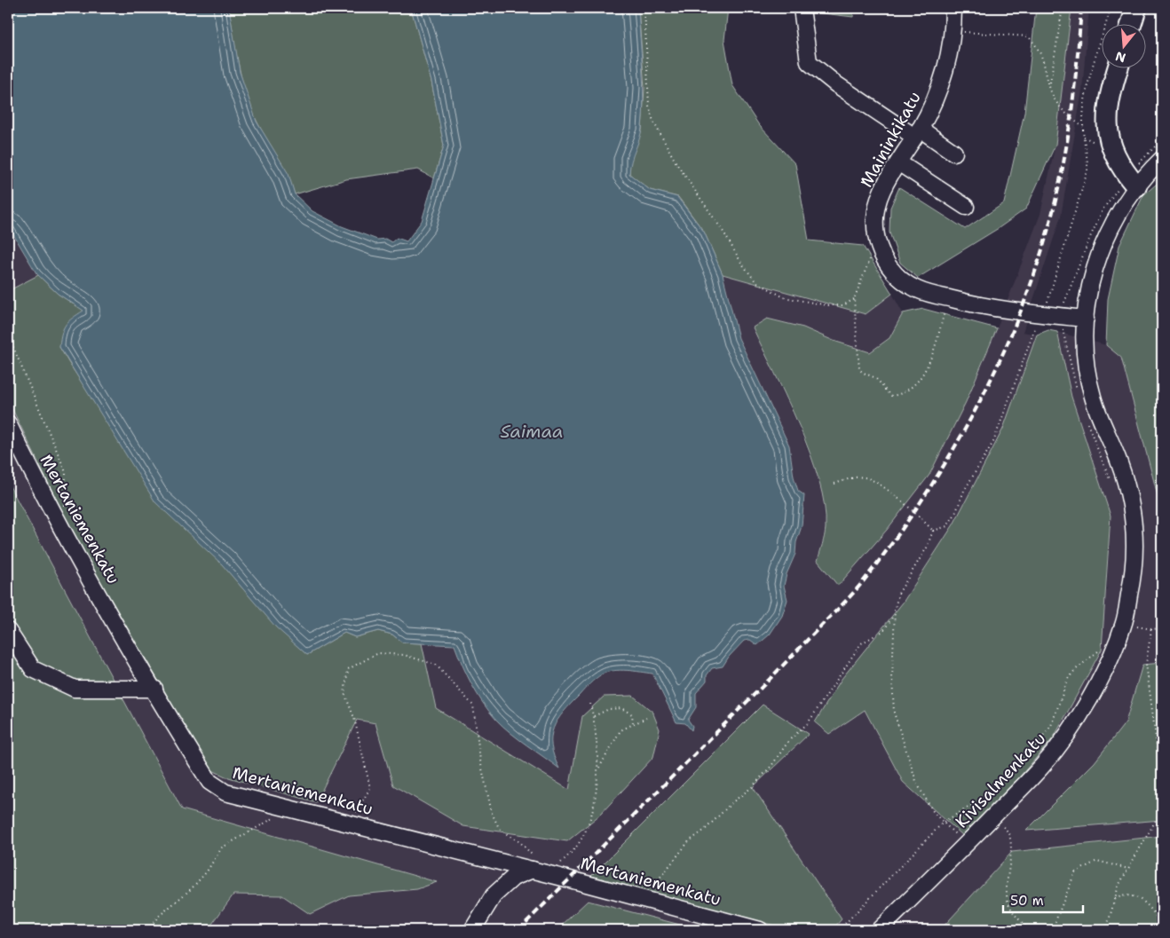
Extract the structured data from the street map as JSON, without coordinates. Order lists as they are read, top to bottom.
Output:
{
  "streets": {
    "street": ["Maininkikatu", "Mertaniemenkatu", "Kivisalmenkatu"]
  },
  "crossings": [
    ["Maininkikatu", "Kivisalmenkatu"]
  ],
  "water": ["Saimaa"],
  "scale_bar": "50 m",
  "north": "bottom"
}
